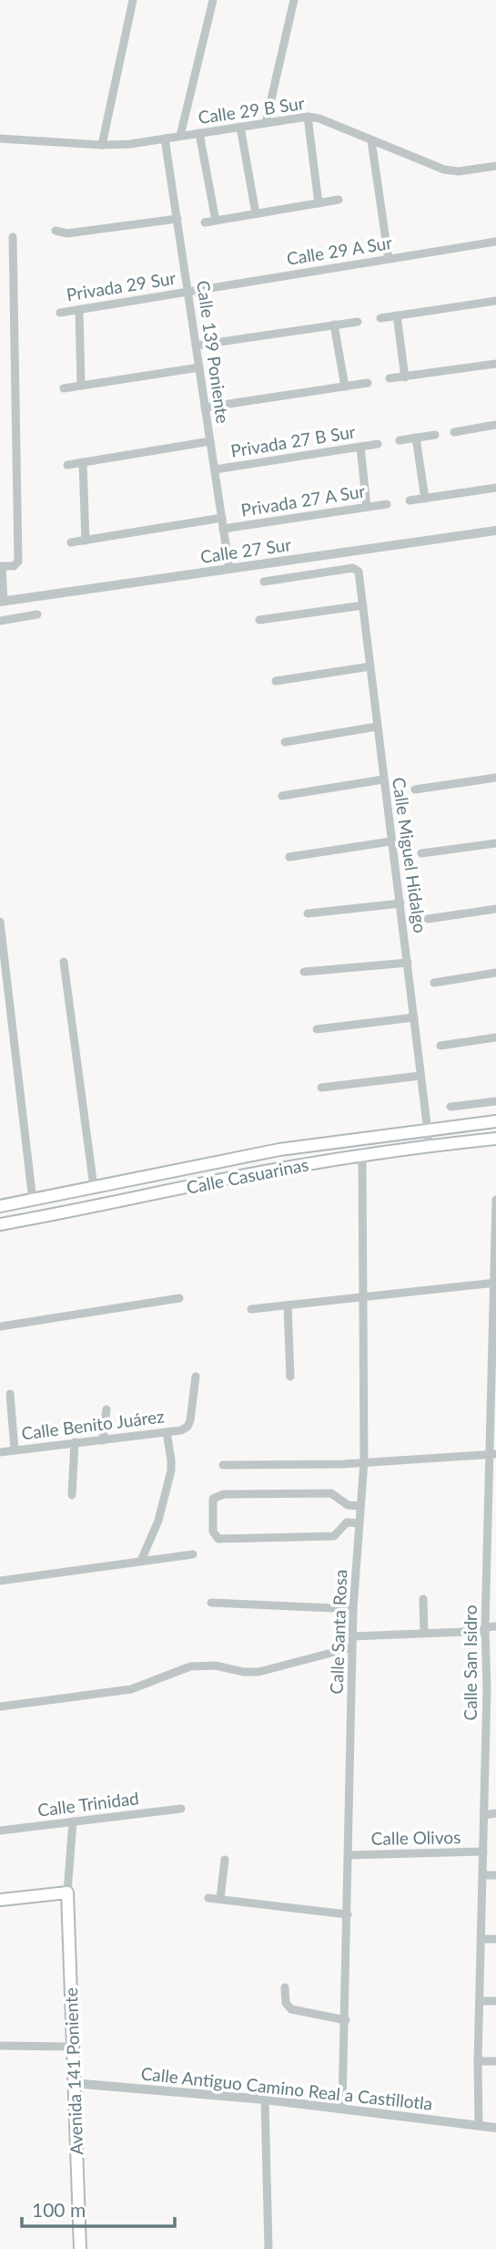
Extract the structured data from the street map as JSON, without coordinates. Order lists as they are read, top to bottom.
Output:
{
  "streets": {
    "main road": ["Calle Casuarinas", "Avenida 141 Poniente"],
    "street": [
      "Calle 29 B Sur",
      "Calle 29 A Sur",
      "Privada 29 Sur",
      "Calle 139 Poniente",
      "Privada 27 B Sur",
      "Privada 27 A Sur",
      "Calle 27 Sur",
      "Calle Miguel Hidalgo",
      "Calle Benito Juárez",
      "Calle Santa Rosa",
      "Calle San Isidro",
      "Calle Trinidad",
      "Calle Olivos",
      "Calle Antiguo Camino Real a Castillotla"
    ]
  },
  "crossings": [
    ["Calle 29 B Sur", "Calle 139 Poniente"],
    ["Calle 29 A Sur", "Privada 29 Sur"],
    ["Calle 29 A Sur", "Calle 139 Poniente"],
    ["Privada 29 Sur", "Calle 139 Poniente"],
    ["Calle 139 Poniente", "Privada 27 B Sur"],
    ["Calle 139 Poniente", "Privada 27 A Sur"],
    ["Calle 139 Poniente", "Calle 27 Sur"],
    ["Calle Miguel Hidalgo", "Calle Casuarinas"],
    ["Calle Casuarinas", "Calle Santa Rosa"],
    ["Calle Santa Rosa", "Calle Olivos"],
    ["Calle Santa Rosa", "Calle Antiguo Camino Real a Castillotla"],
    ["Calle San Isidro", "Calle Olivos"],
    ["Calle San Isidro", "Calle Antiguo Camino Real a Castillotla"],
    ["Avenida 141 Poniente", "Calle Antiguo Camino Real a Castillotla"]
  ],
  "scale_bar": "100 m"
}
